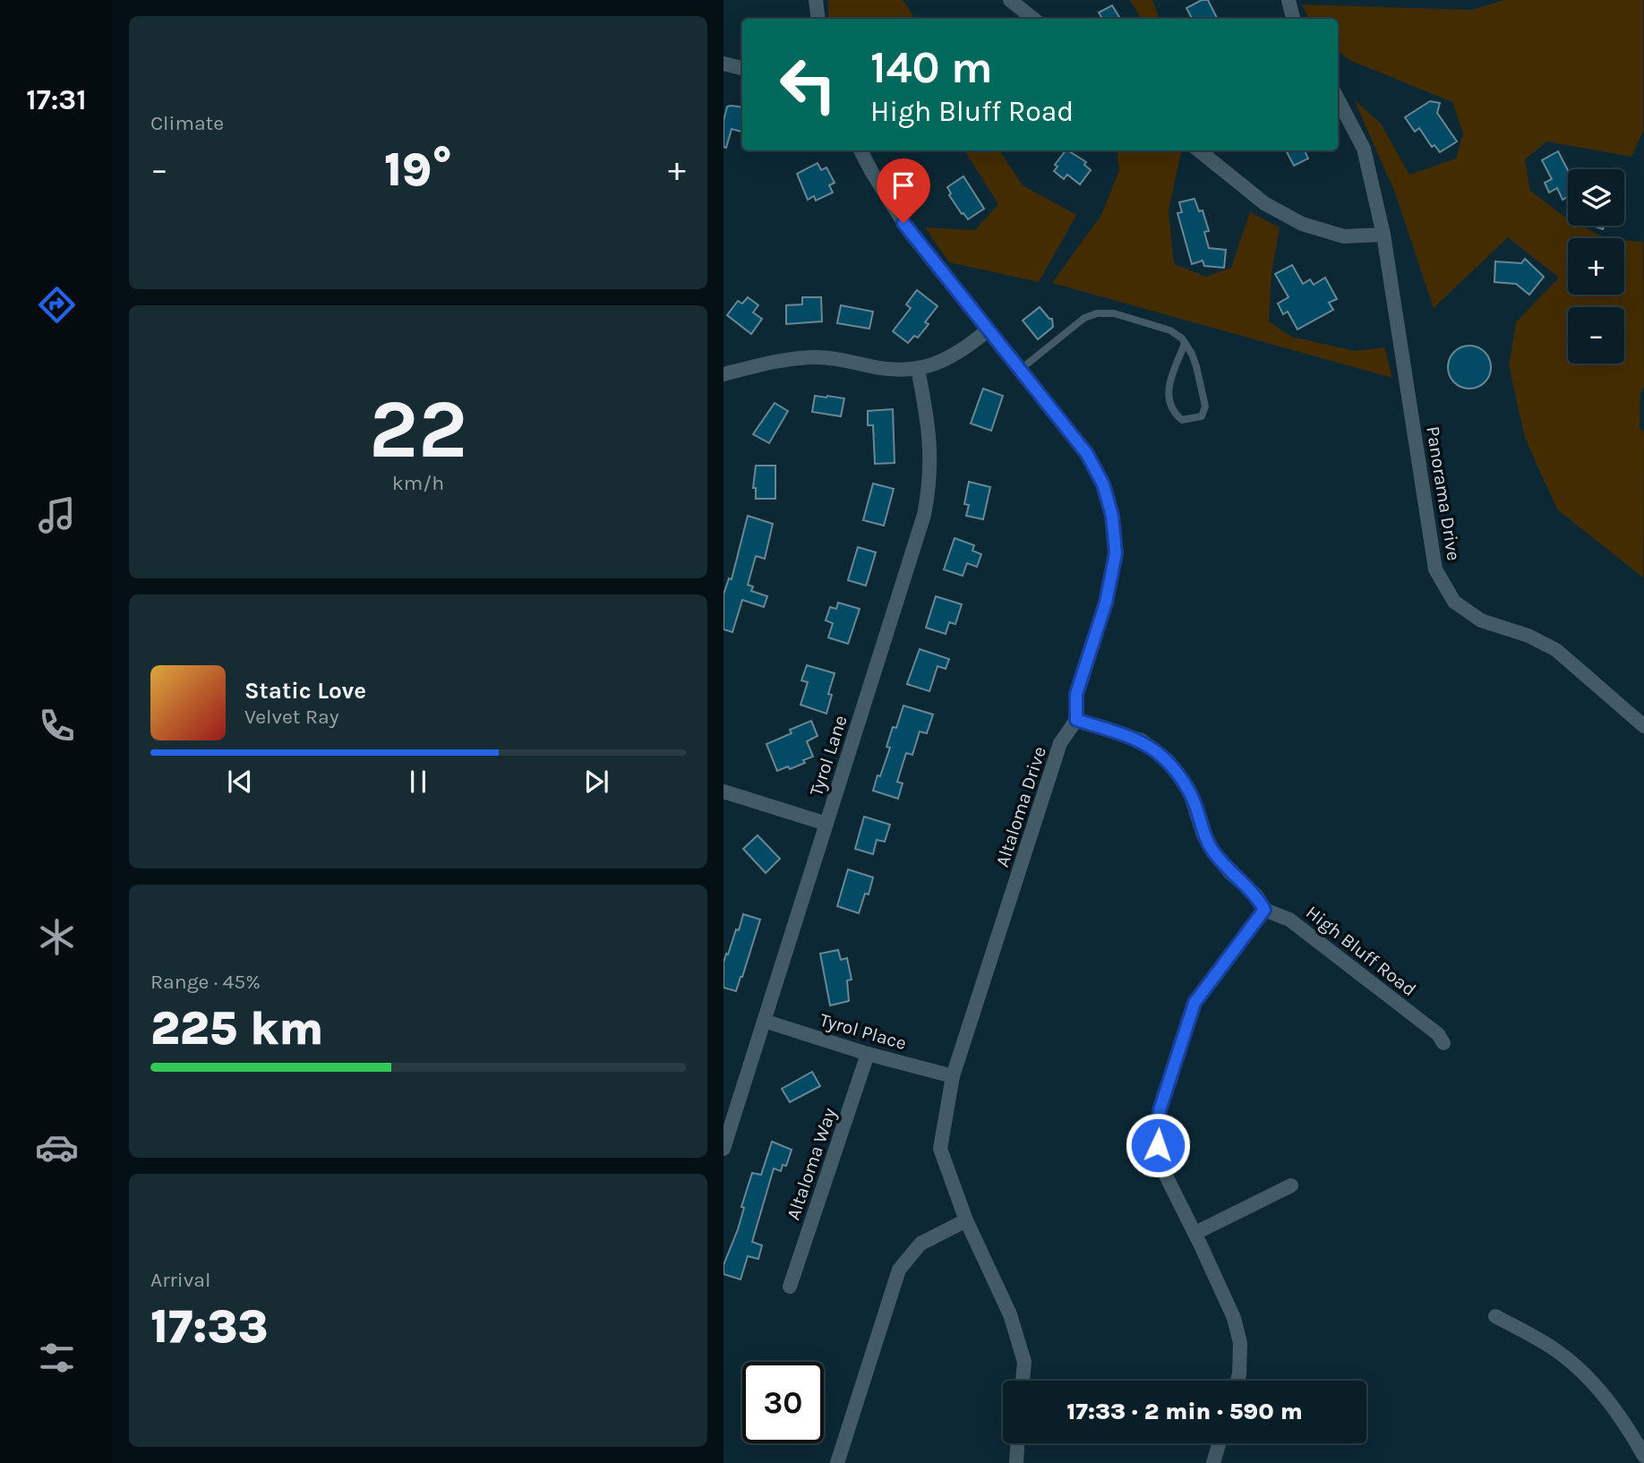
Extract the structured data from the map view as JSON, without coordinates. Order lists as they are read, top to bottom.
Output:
{
  "streets": {
    "street": [
      "Panorama Drive",
      "Tyrol Lane",
      "Altaloma Drive",
      "High Bluff Road",
      "Tyrol Place",
      "Altaloma Way"
    ]
  },
  "crossings": [
    ["Tyrol Lane", "Tyrol Place"],
    ["Altaloma Drive", "High Bluff Road"],
    ["Altaloma Drive", "Tyrol Place"],
    ["Tyrol Place", "Altaloma Way"]
  ],
  "page": {
    "tabs": "17:31",
    "tile": [
      "Climate",
      ["22", "km/h"],
      ["Range · 45%", "225 km"],
      ["Arrival", "17:33"]
    ],
    "turn": ["140 m", "High Bluff Road"],
    "heat": ["−", "19°", "+"],
    "map_buttons": ["+", "−"],
    "song": ["Static Love", "Velvet Ray"],
    "limit": "30",
    "trip": "17:33 · 2 min · 590 m"
  }
}
